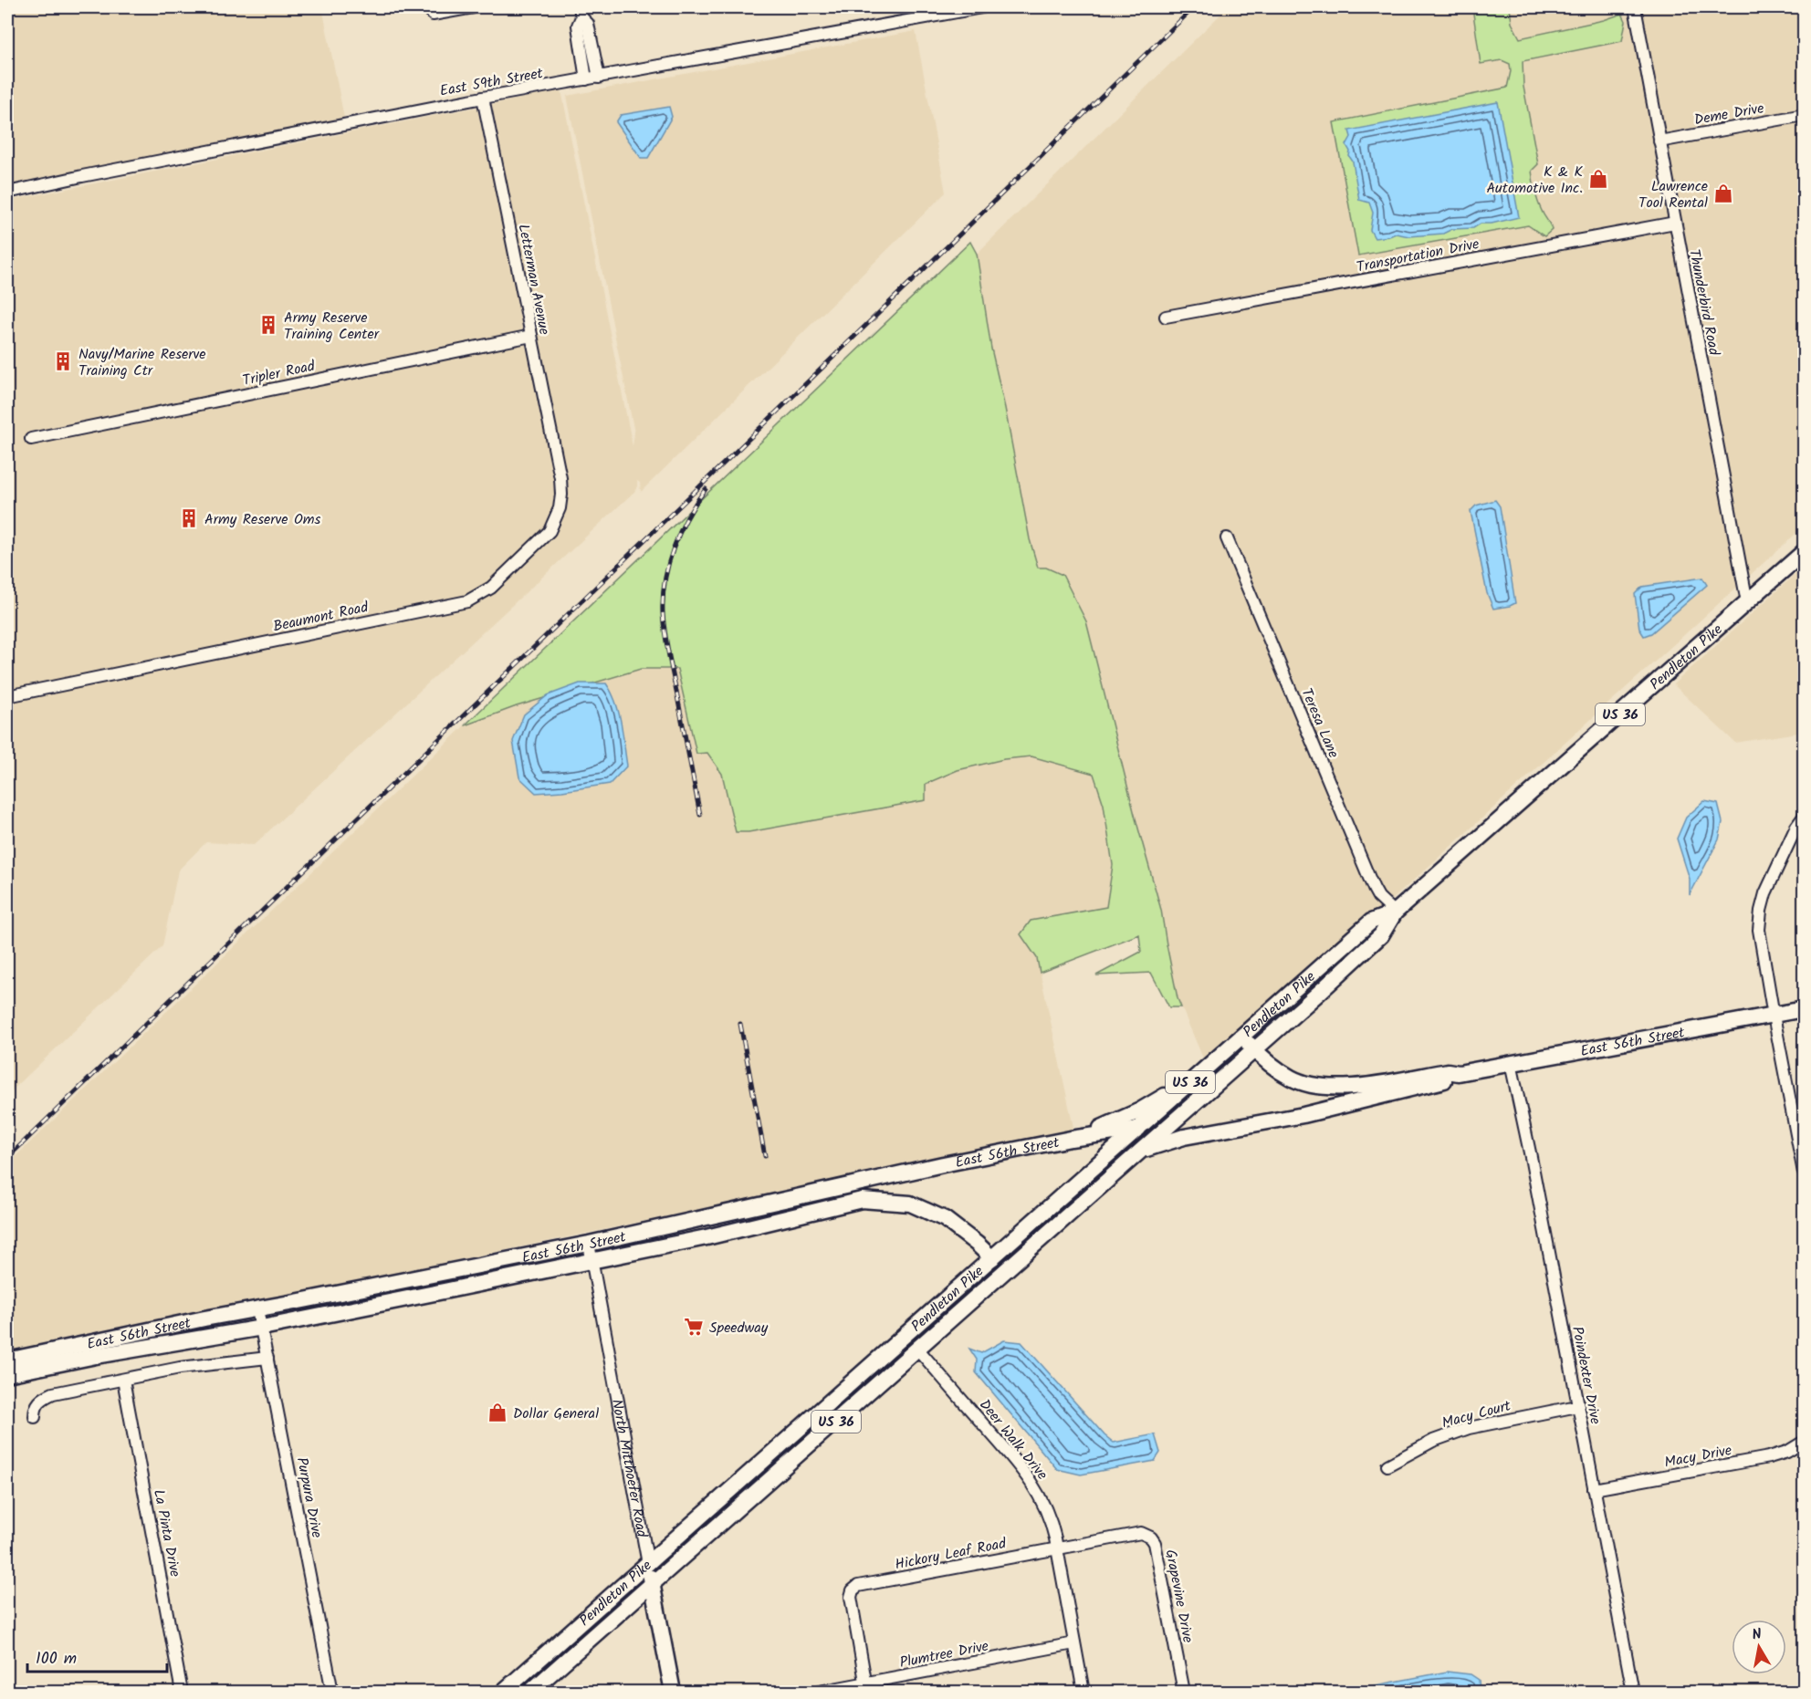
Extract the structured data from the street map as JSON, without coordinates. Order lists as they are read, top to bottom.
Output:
{
  "streets": {
    "main road": [
      "Pendleton Pike",
      "US 36",
      "East 56th Street",
      "North Mitthoefer Road"
    ],
    "street": [
      "East 59th Street",
      "Deme Drive",
      "Transportation Drive",
      "Letterman Avenue",
      "Thunderbird Road",
      "Tripler Road",
      "Beaumont Road",
      "Teresa Lane",
      "Poindexter Drive",
      "Macy Court",
      "Deer Walk Drive",
      "Macy Drive",
      "Purpura Drive",
      "La Pinta Drive",
      "Hickory Leaf Road",
      "Grapevine Drive",
      "Plumtree Drive"
    ]
  },
  "crossings": [
    ["East 59th Street", "Letterman Avenue"],
    ["Deme Drive", "Thunderbird Road"],
    ["Transportation Drive", "Thunderbird Road"],
    ["Letterman Avenue", "Tripler Road"],
    ["Letterman Avenue", "Beaumont Road"],
    ["Thunderbird Road", "Pendleton Pike"],
    ["Pendleton Pike", "Teresa Lane"],
    ["Pendleton Pike", "East 56th Street"],
    ["Pendleton Pike", "Deer Walk Drive"],
    ["Pendleton Pike", "North Mitthoefer Road"],
    ["East 56th Street", "Poindexter Drive"],
    ["East 56th Street", "North Mitthoefer Road"],
    ["East 56th Street", "Purpura Drive"],
    ["Poindexter Drive", "Macy Court"],
    ["Poindexter Drive", "Macy Drive"],
    ["Deer Walk Drive", "Hickory Leaf Road"],
    ["Deer Walk Drive", "Grapevine Drive"],
    ["Deer Walk Drive", "Plumtree Drive"],
    ["Hickory Leaf Road", "Grapevine Drive"],
    ["Hickory Leaf Road", "Plumtree Drive"]
  ],
  "places": {
    "shop": ["K & K Automotive Inc.", "Lawrence Tool Rental", "Dollar General"],
    "building": ["Army Reserve Training Center", "Navy/Marine Reserve Training Ctr", "Army Reserve Oms"],
    "supermarket": ["Speedway"]
  },
  "scale_bar": "100 m",
  "north": "top"
}
